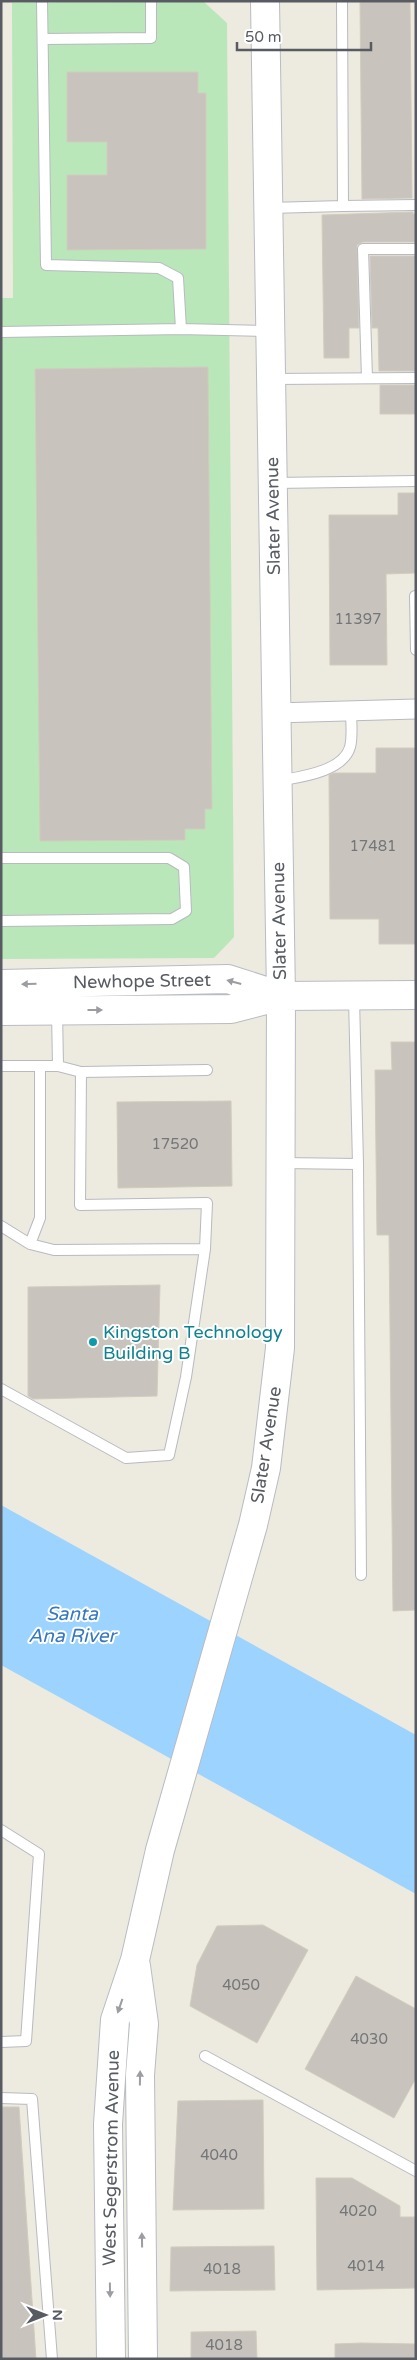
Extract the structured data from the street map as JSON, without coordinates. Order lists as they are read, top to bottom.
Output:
{
  "streets": {
    "main road": ["Slater Avenue", "Newhope Street", "West Segerstrom Avenue"]
  },
  "crossings": [
    ["Slater Avenue", "Newhope Street"],
    ["Slater Avenue", "West Segerstrom Avenue"]
  ],
  "water": ["Santa Ana River"],
  "places": ["Kingston Technology Building B"],
  "house_numbers": [
    "11397",
    "17481",
    "17520",
    "4050",
    "4030",
    "4040",
    "4020",
    "4014",
    "4018",
    "4018"
  ],
  "scale_bar": "50 m",
  "north": "right"
}
